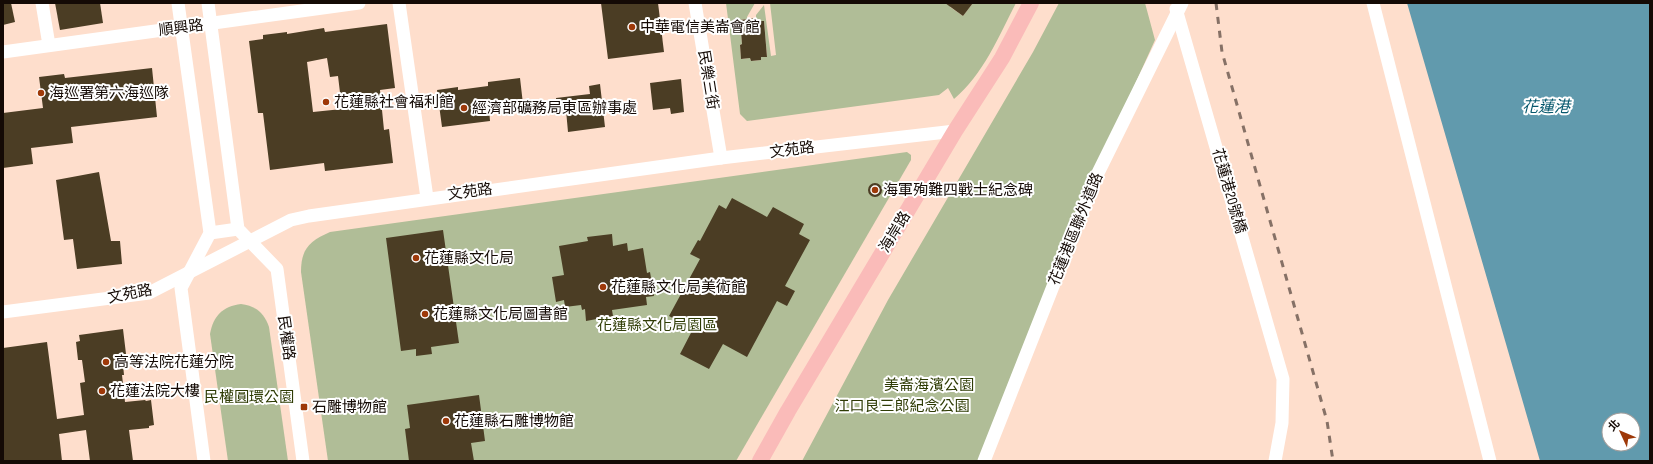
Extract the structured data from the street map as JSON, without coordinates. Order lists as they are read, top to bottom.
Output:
{
  "streets": {
    "main road": ["海岸路"],
    "street": [
      "順興路",
      "民樂三街",
      "文苑路",
      "花蓮港20號橋",
      "花蓮港區聯外道路",
      "民權路"
    ]
  },
  "crossings": [
    ["民樂三街", "文苑路"],
    ["文苑路", "海岸路"],
    ["文苑路", "民權路"]
  ],
  "water": ["花蓮港"],
  "parks": [
    "花蓮縣文化局園區",
    "美崙海濱公園",
    "民權圓環公園",
    "江口良三郎紀念公園"
  ],
  "places": {
    "other": [
      "中華電信美崙會館",
      "海巡署第六海巡隊",
      "花蓮縣社會福利館",
      "經濟部礦務局東區辦事處",
      "海軍殉難四戰士紀念碑",
      "花蓮縣文化局",
      "花蓮縣文化局美術館",
      "花蓮縣文化局圖書館",
      "高等法院花蓮分院",
      "花蓮法院大樓",
      "花蓮縣石雕博物館"
    ],
    "transit": ["石雕博物館"]
  },
  "north": "top left"
}
